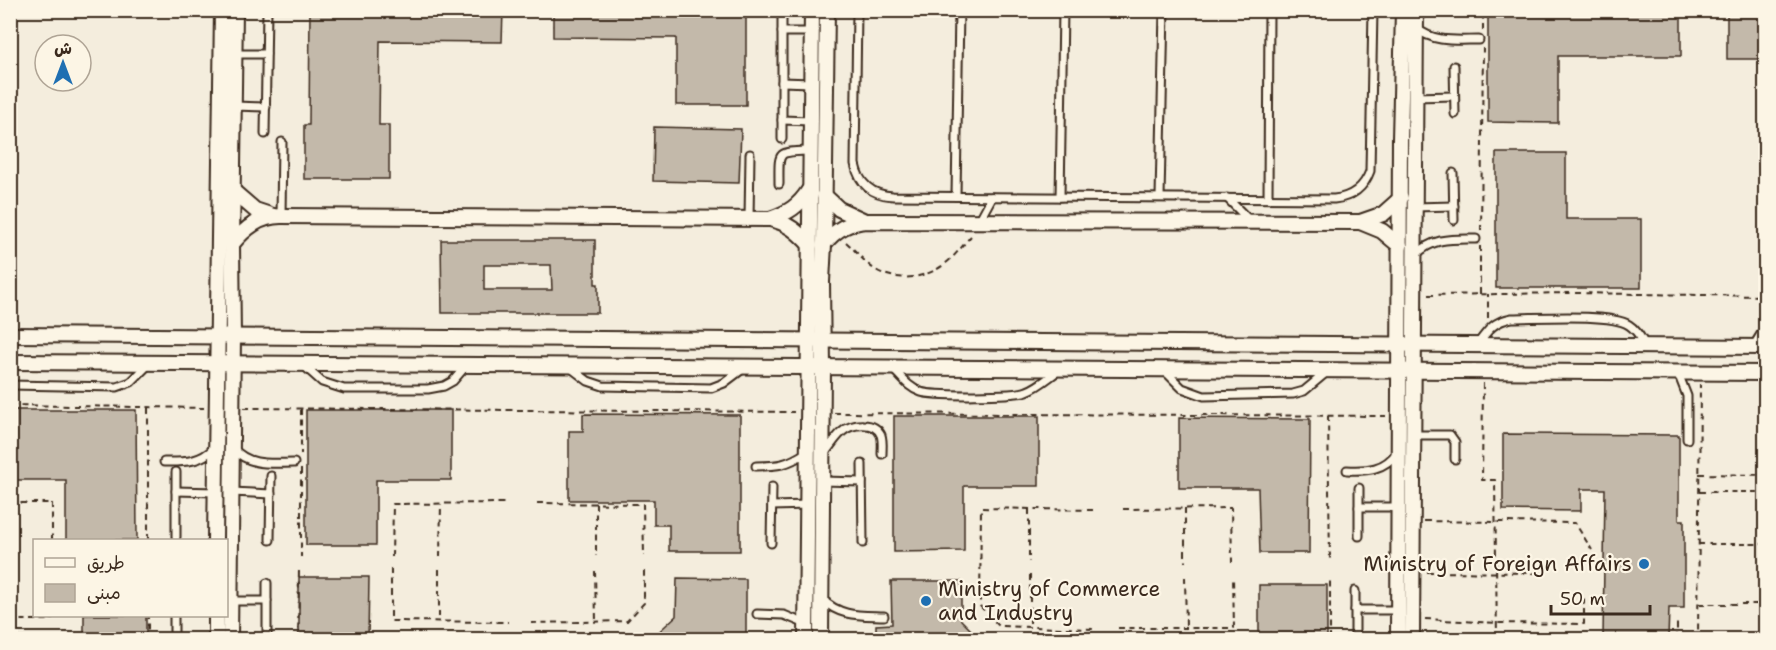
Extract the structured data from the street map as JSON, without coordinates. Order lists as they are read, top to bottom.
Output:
{
  "places": ["Ministry of Foreign Affairs", "Ministry of Commerce and Industry"],
  "legend": ["طريق", "مبنى"],
  "scale_bar": "50 m",
  "north": "top"
}
